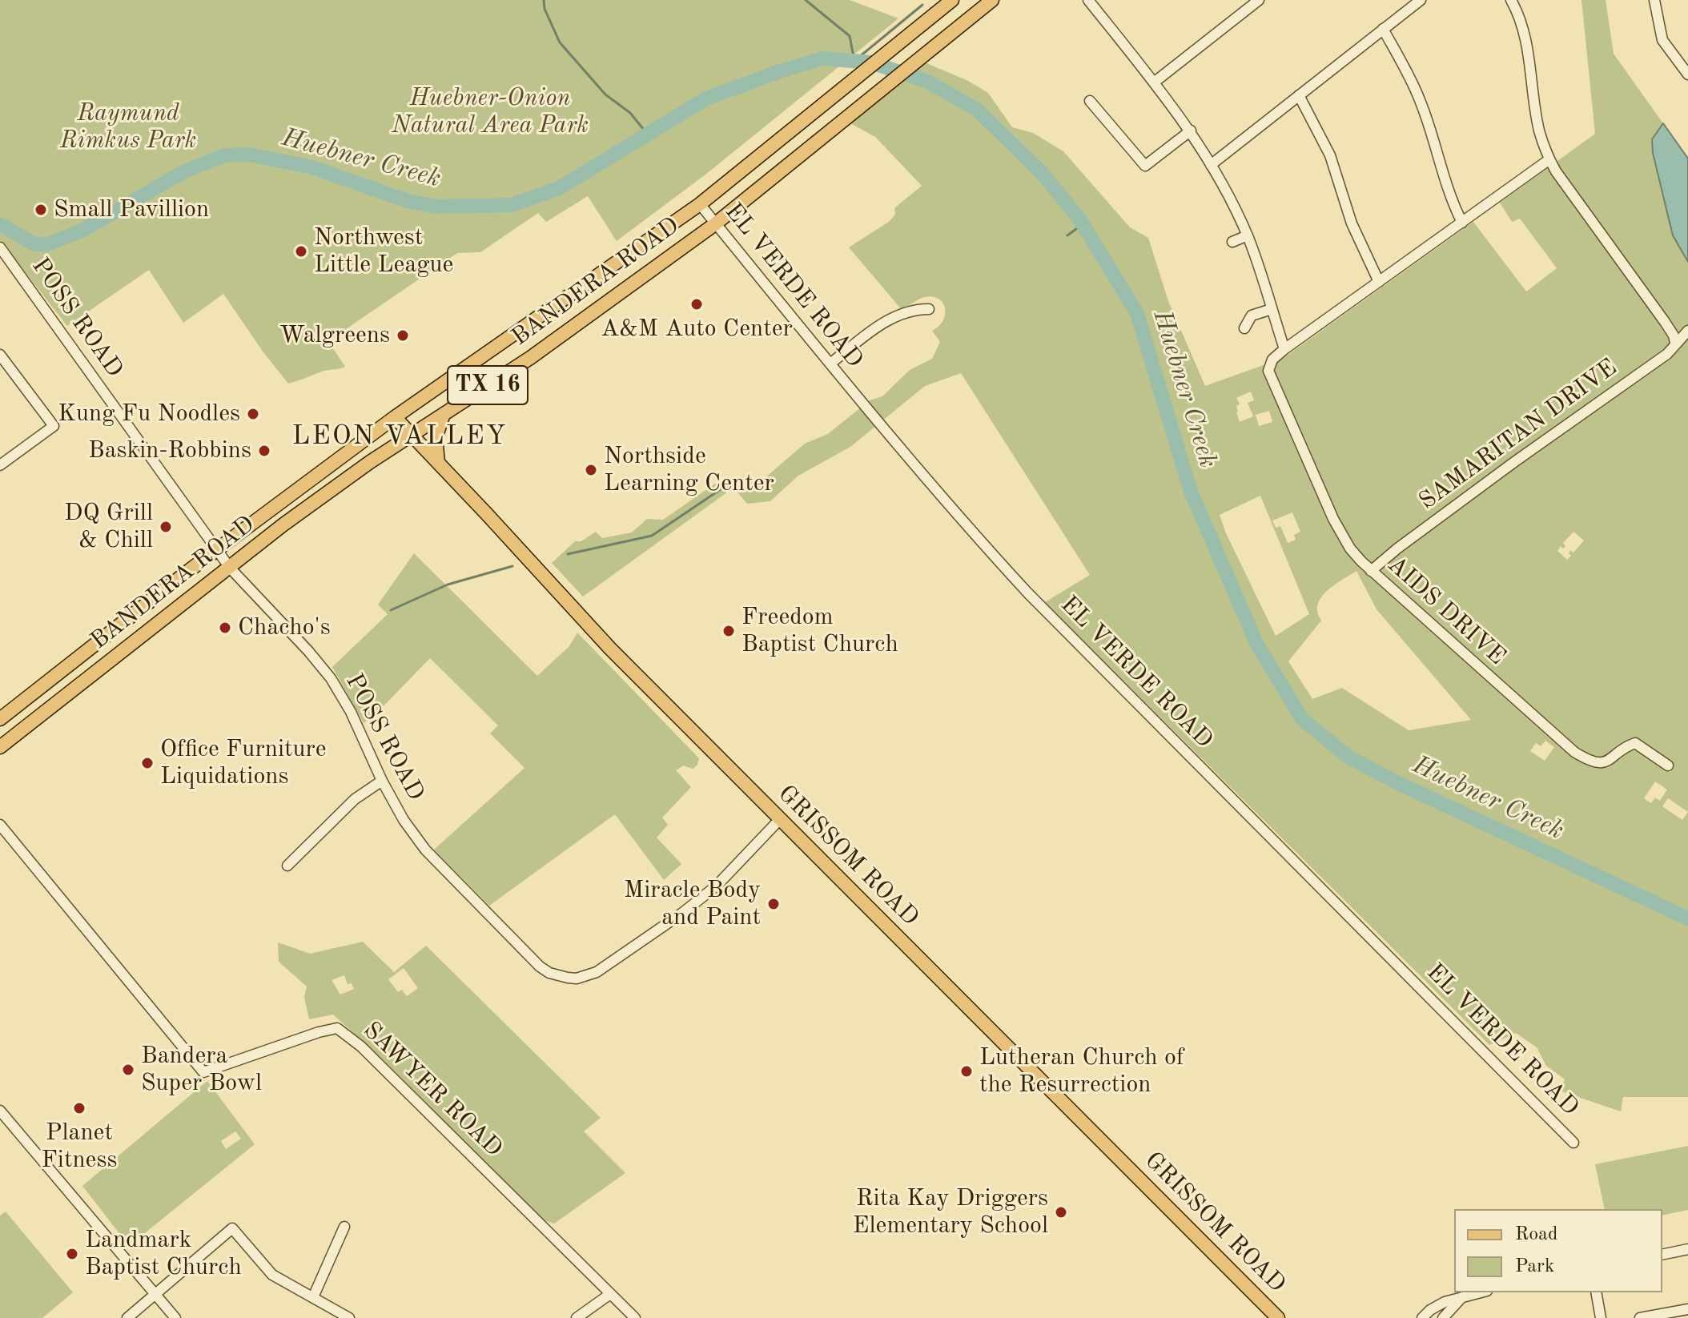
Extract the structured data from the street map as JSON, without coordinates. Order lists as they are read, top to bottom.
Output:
{
  "streets": {
    "main road": ["BANDERA ROAD", "TX 16", "GRISSOM ROAD"],
    "street": [
      "EL VERDE ROAD",
      "POSS ROAD",
      "SAMARITAN DRIVE",
      "AIDS DRIVE",
      "SAWYER ROAD"
    ]
  },
  "crossings": [
    ["BANDERA ROAD", "EL VERDE ROAD"],
    ["BANDERA ROAD", "POSS ROAD"],
    ["BANDERA ROAD", "GRISSOM ROAD"],
    ["POSS ROAD", "GRISSOM ROAD"],
    ["SAMARITAN DRIVE", "AIDS DRIVE"]
  ],
  "districts": ["LEON VALLEY"],
  "water": ["Huebner Creek"],
  "parks": ["Huebner-Onion Natural Area Park", "Raymund Rimkus Park"],
  "places": [
    "Small Pavillion",
    "Northwest Little League",
    "A&M Auto Center",
    "Walgreens",
    "Kung Fu Noodles",
    "Baskin-Robbins",
    "Northside Learning Center",
    "DQ Grill & Chill",
    "Chacho's",
    "Freedom Baptist Church",
    "Office Furniture Liquidations",
    "Miracle Body and Paint",
    "Bandera Super Bowl",
    "Lutheran Church of the Resurrection",
    "Planet Fitness",
    "Rita Kay Driggers Elementary School",
    "Landmark Baptist Church"
  ],
  "legend": ["Road", "Park"]
}
